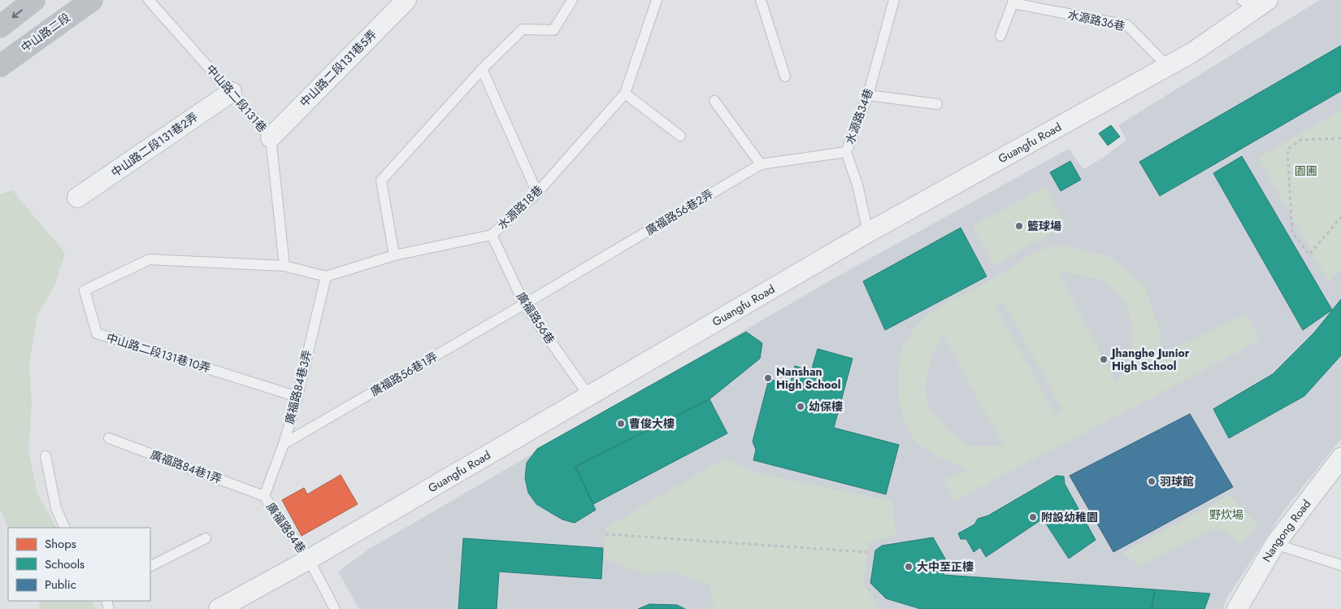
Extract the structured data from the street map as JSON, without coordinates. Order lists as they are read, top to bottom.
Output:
{
  "streets": {
    "street": [
      "中山路二段",
      "中山路二段131巷5弄",
      "Guangfu Road",
      "中山路二段131巷2弄",
      "Nangong Road"
    ],
    "lane": [
      "水源路36巷",
      "中山路二段131巷",
      "水源路34巷",
      "水源路18巷",
      "廣福路56巷2弄",
      "廣福路56巷",
      "中山路二段131巷10弄",
      "廣福路56巷1弄",
      "廣福路84巷3弄",
      "廣福路84巷1弄",
      "廣福路84巷"
    ]
  },
  "crossings": [
    ["水源路36巷", "Guangfu Road"],
    ["中山路二段131巷5弄", "中山路二段131巷"],
    ["中山路二段131巷", "中山路二段131巷2弄"],
    ["中山路二段131巷", "中山路二段131巷10弄"],
    ["水源路34巷", "Guangfu Road"],
    ["水源路34巷", "廣福路56巷2弄"],
    ["Guangfu Road", "廣福路56巷"],
    ["Guangfu Road", "廣福路84巷"],
    ["水源路18巷", "廣福路56巷"],
    ["水源路18巷", "廣福路84巷3弄"],
    ["廣福路56巷2弄", "廣福路56巷"],
    ["廣福路56巷2弄", "廣福路56巷1弄"],
    ["廣福路56巷", "廣福路56巷1弄"],
    ["中山路二段131巷10弄", "廣福路84巷3弄"],
    ["廣福路56巷1弄", "廣福路84巷3弄"],
    ["廣福路84巷3弄", "廣福路84巷1弄"],
    ["廣福路84巷3弄", "廣福路84巷"],
    ["廣福路84巷1弄", "廣福路84巷"]
  ],
  "parks": ["園圃", "野炊場"],
  "places": [
    "籃球場",
    "Jhanghe Junior High School",
    "Nanshan High School",
    "幼保樓",
    "曹俊大樓",
    "羽球館",
    "附設幼稚園",
    "大中至正樓"
  ],
  "legend": ["Shops", "Schools", "Public"]
}
